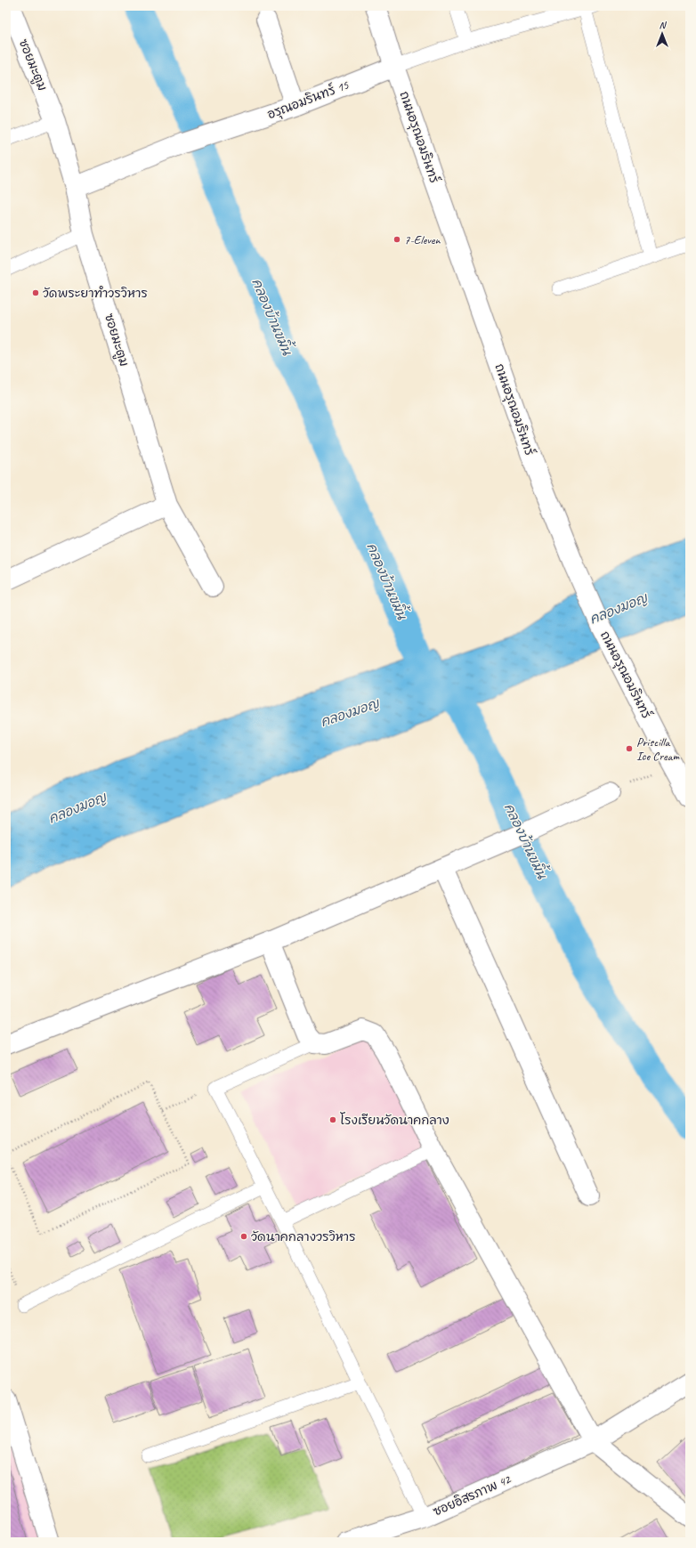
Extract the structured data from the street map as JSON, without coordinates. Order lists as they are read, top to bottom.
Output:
{
  "streets": {
    "street": [
      "ซอยมะตูม",
      "อรุณอมรินทร์ 15",
      "ถนนอรุณอมรินทร์",
      "ซอยอิสรภาพ 42"
    ]
  },
  "crossings": [
    ["ซอยมะตูม", "อรุณอมรินทร์ 15"],
    ["อรุณอมรินทร์ 15", "ถนนอรุณอมรินทร์"]
  ],
  "water": ["คลองบ้านขมิ้น", "คลองมอญ"],
  "places": [
    "7-Eleven",
    "วัดพระยาทําวรวิหาร",
    "Priscilla Ice Cream",
    "โรงเรียนวัดนาคกลาง",
    "วัดนาคกลางวรวิหาร"
  ],
  "north": "top"
}
